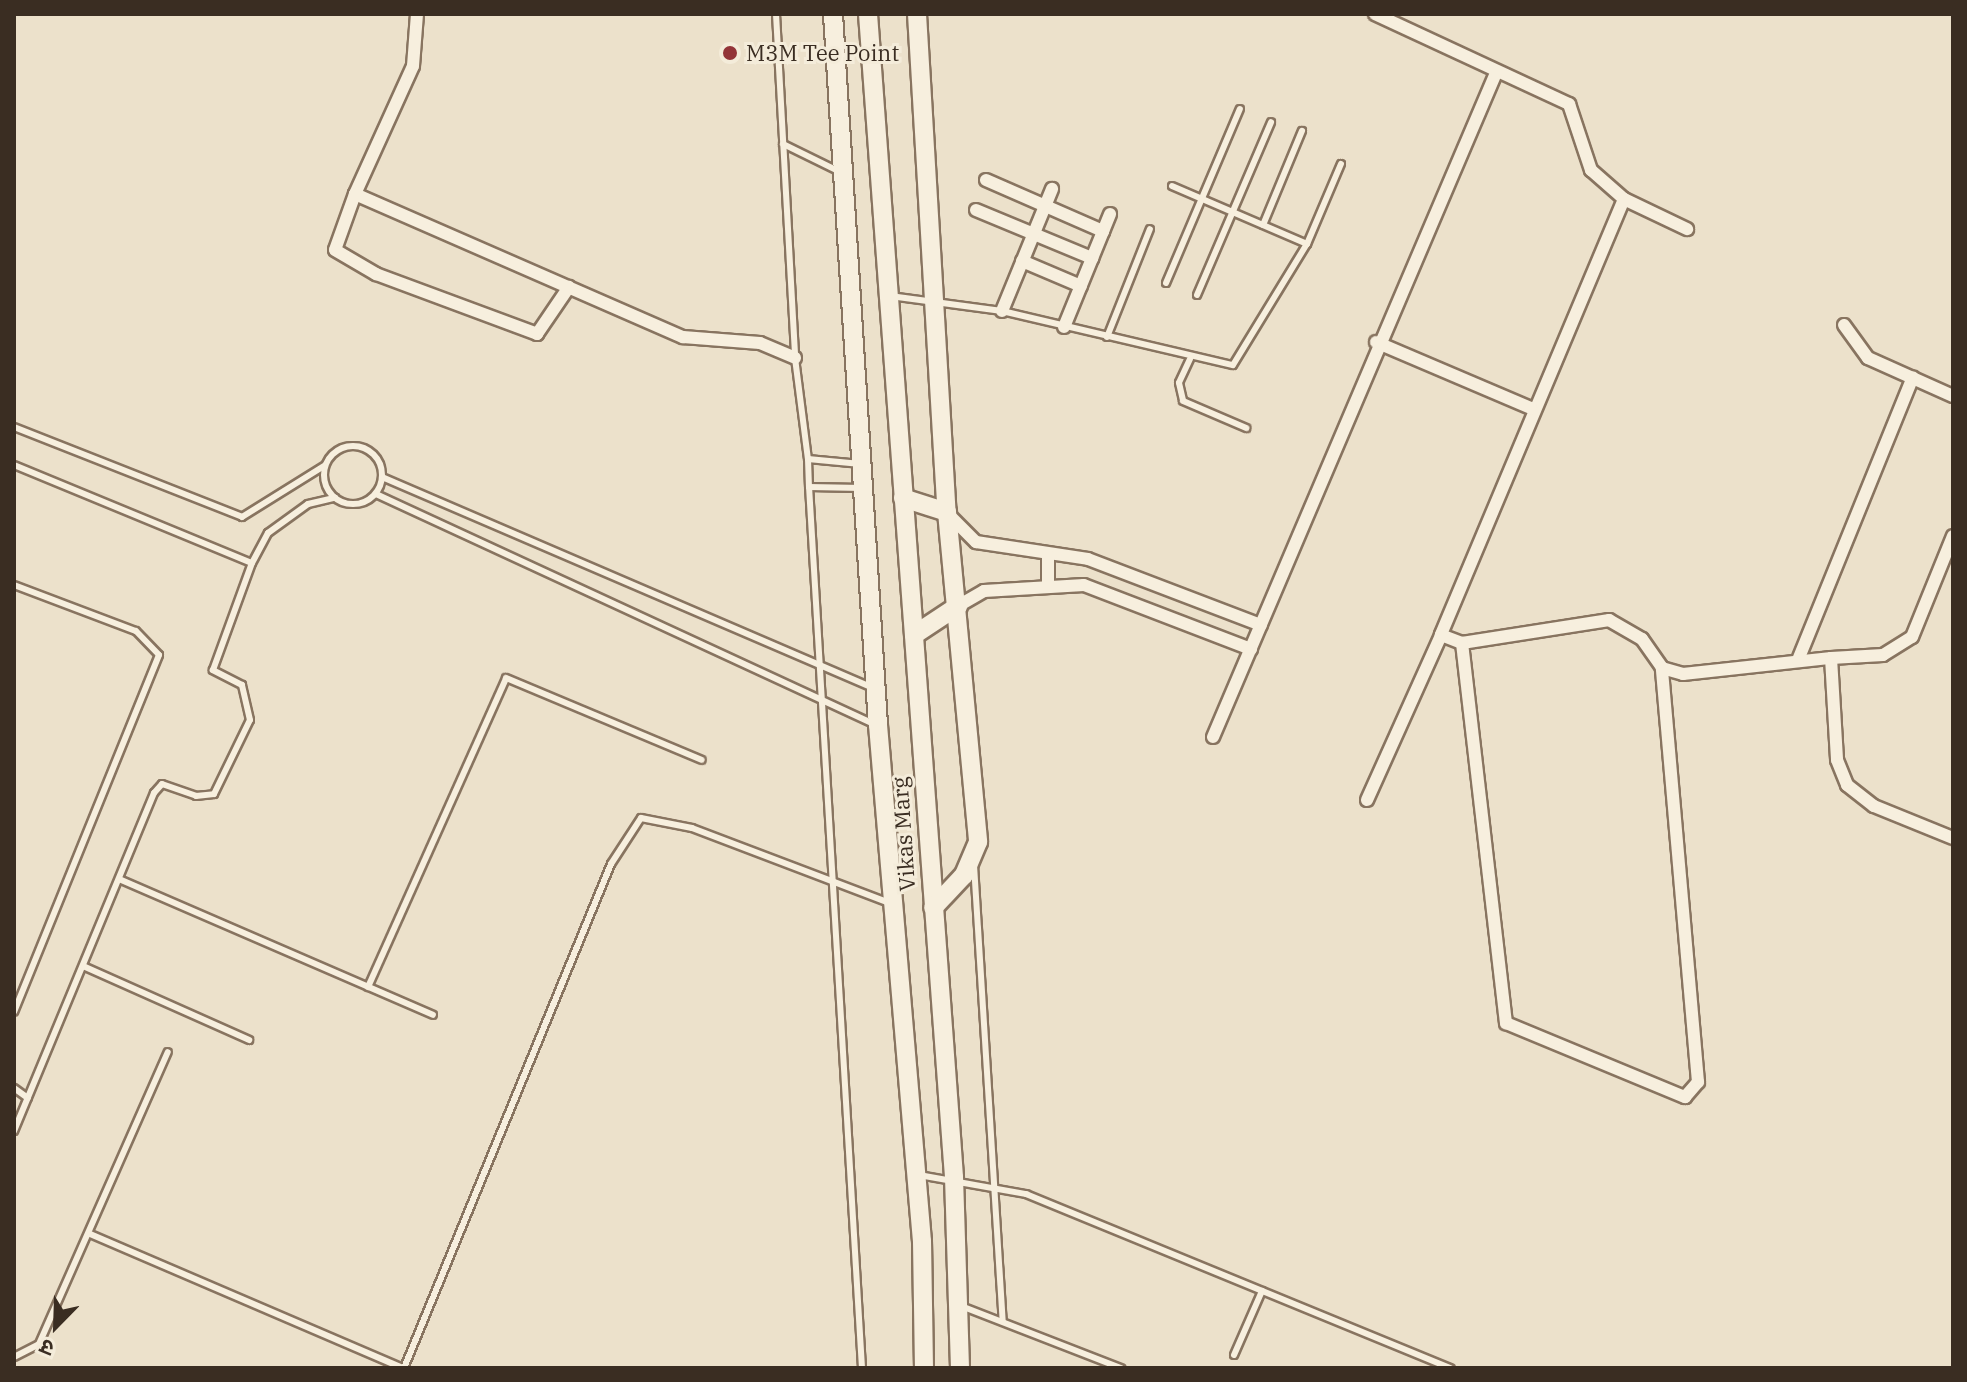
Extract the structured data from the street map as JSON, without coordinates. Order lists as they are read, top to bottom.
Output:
{
  "streets": {
    "main road": ["Vikas Marg"]
  },
  "places": ["M3M Tee Point"],
  "north": "bottom left"
}
